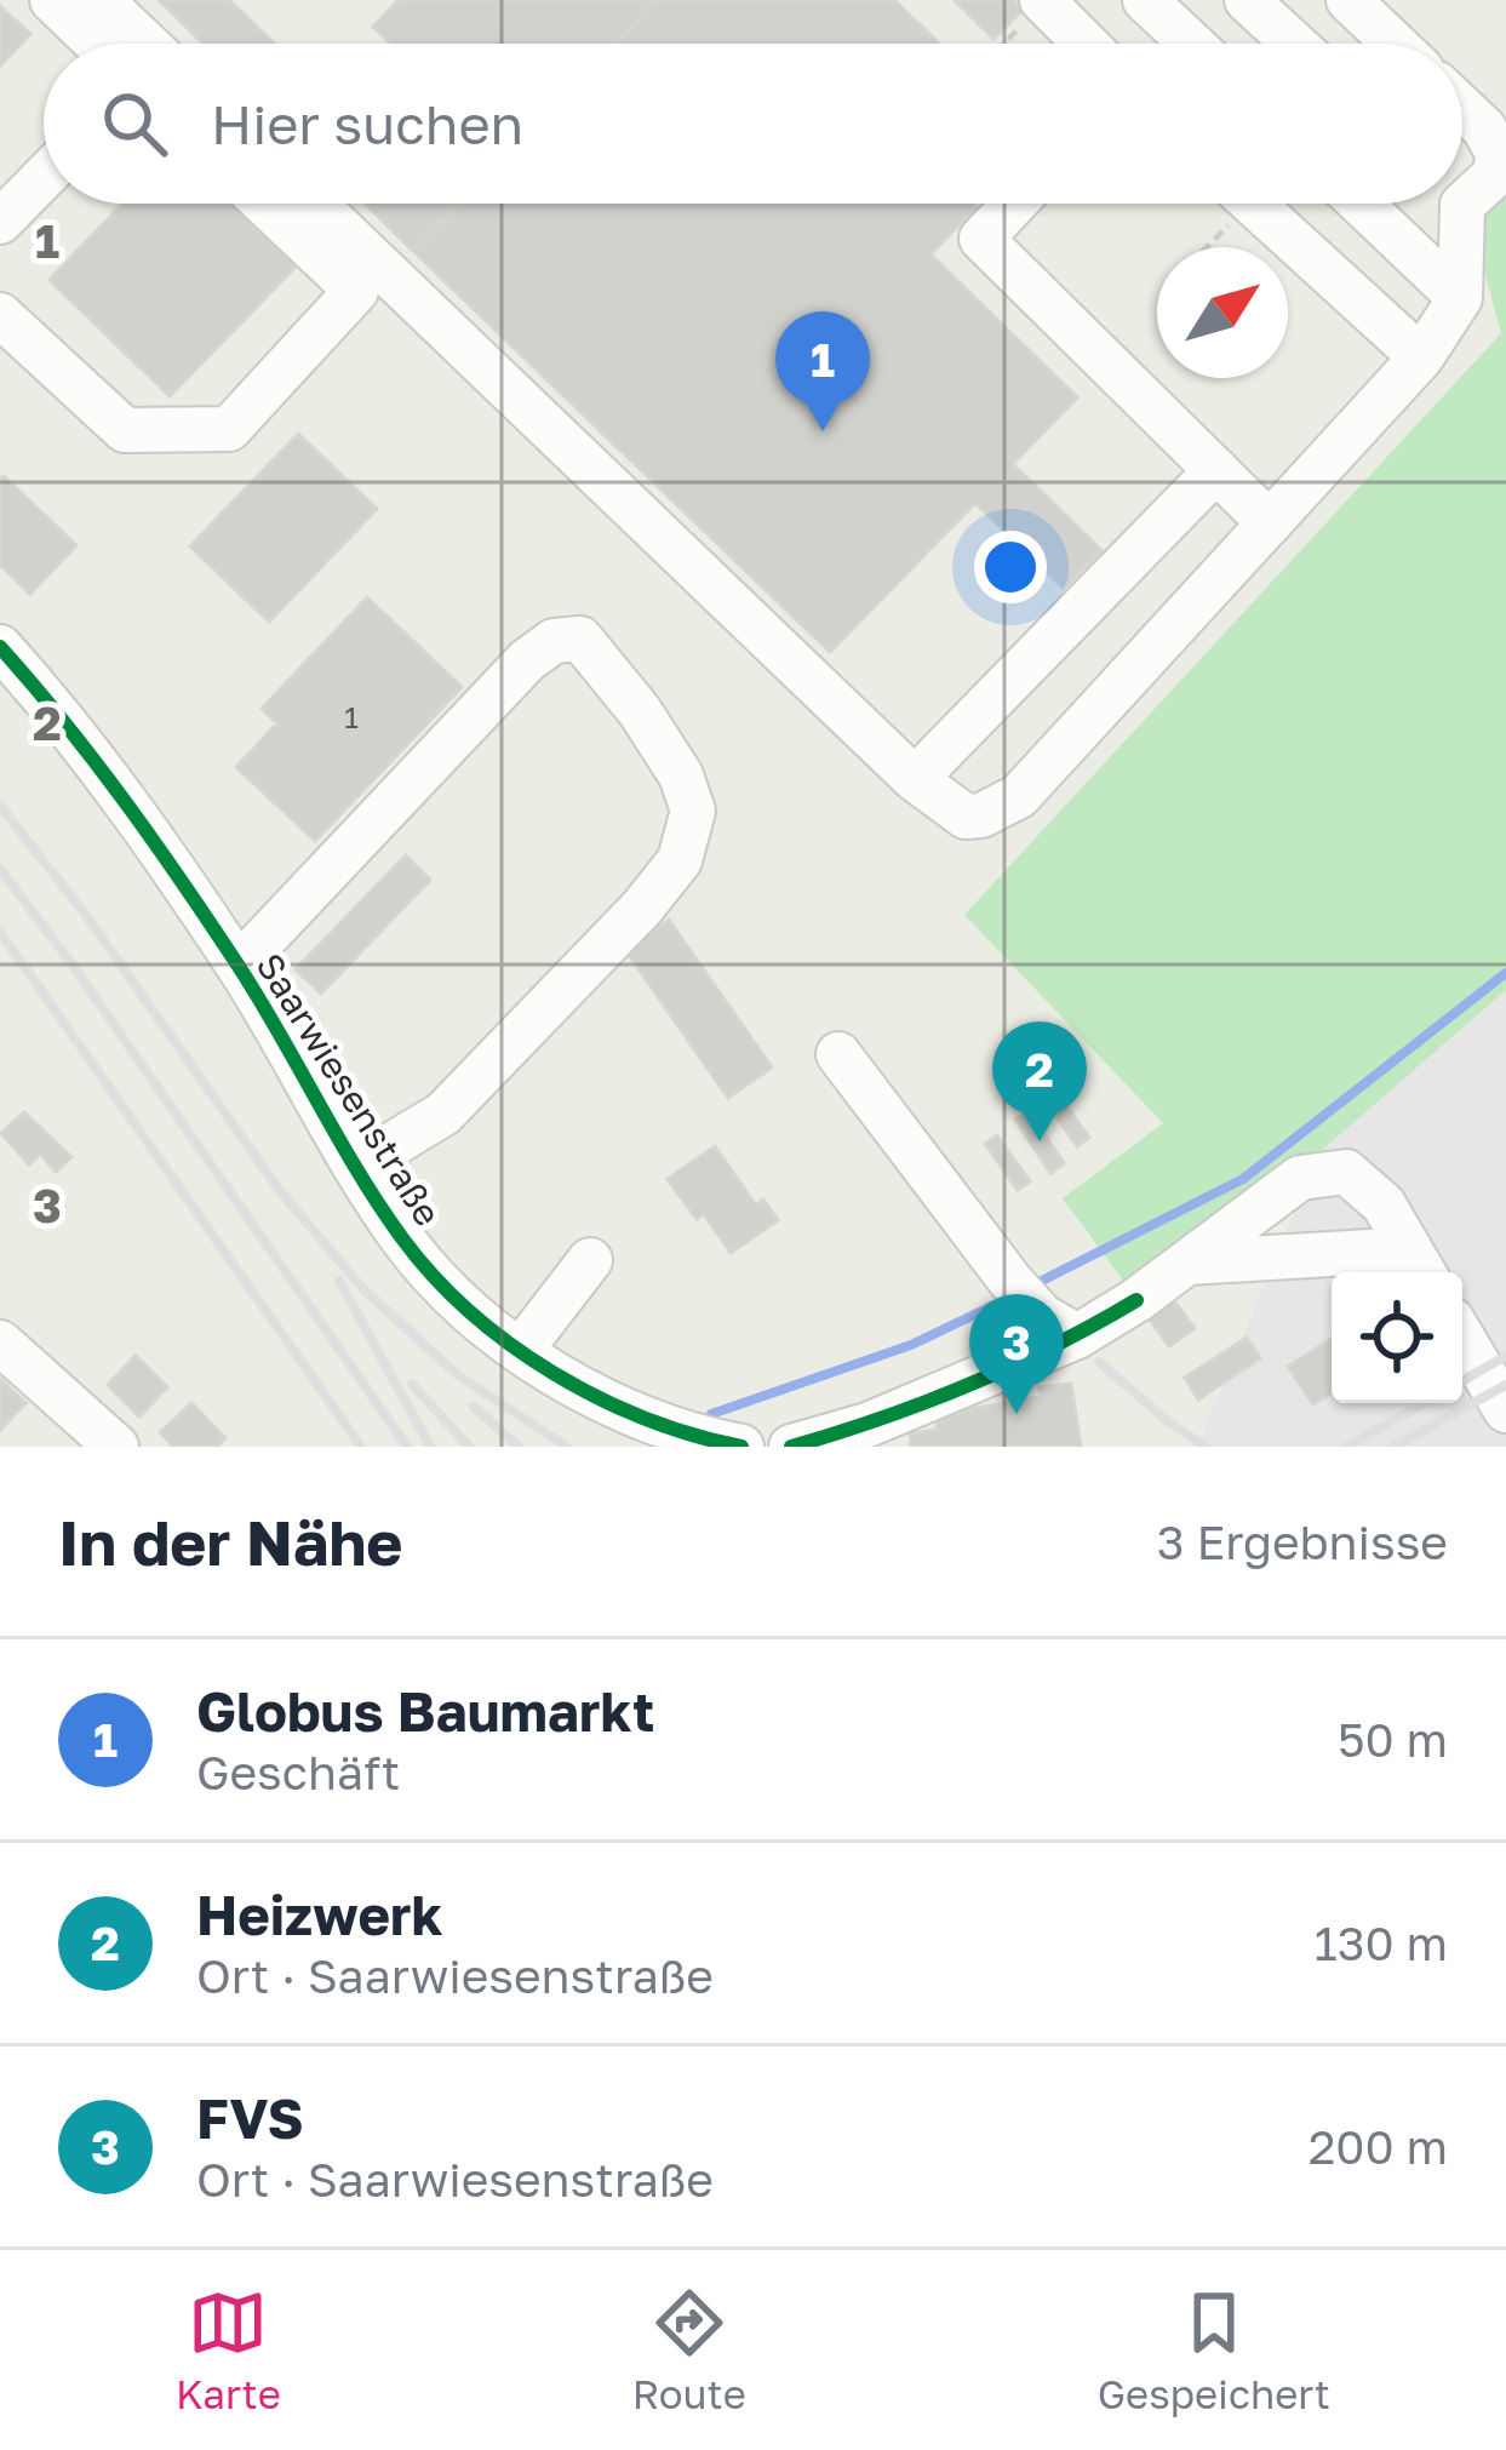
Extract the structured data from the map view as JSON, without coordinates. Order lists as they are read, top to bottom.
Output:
{
  "streets": {
    "street": ["Saarwiesenstraße"]
  },
  "house_numbers": ["1"],
  "north": "top right",
  "page": {
    "search": "Hier suchen",
    "pins": ["1", "2", "3"],
    "heading": ["In der Nähe", "3 Ergebnisse"],
    "list": [
      {
        "mark": "1",
        "name": "Globus Baumarkt",
        "note": "Geschäft",
        "value": "50 m"
      },
      {
        "mark": "2",
        "name": "Heizwerk",
        "note": "Ort · Saarwiesenstraße",
        "value": "130 m"
      },
      {
        "mark": "3",
        "name": "FVS",
        "note": "Ort · Saarwiesenstraße",
        "value": "200 m"
      }
    ],
    "nav": ["Karte", "Route", "Gespeichert"]
  },
  "grid": {
    "rows": ["1", "2", "3"]
  }
}
